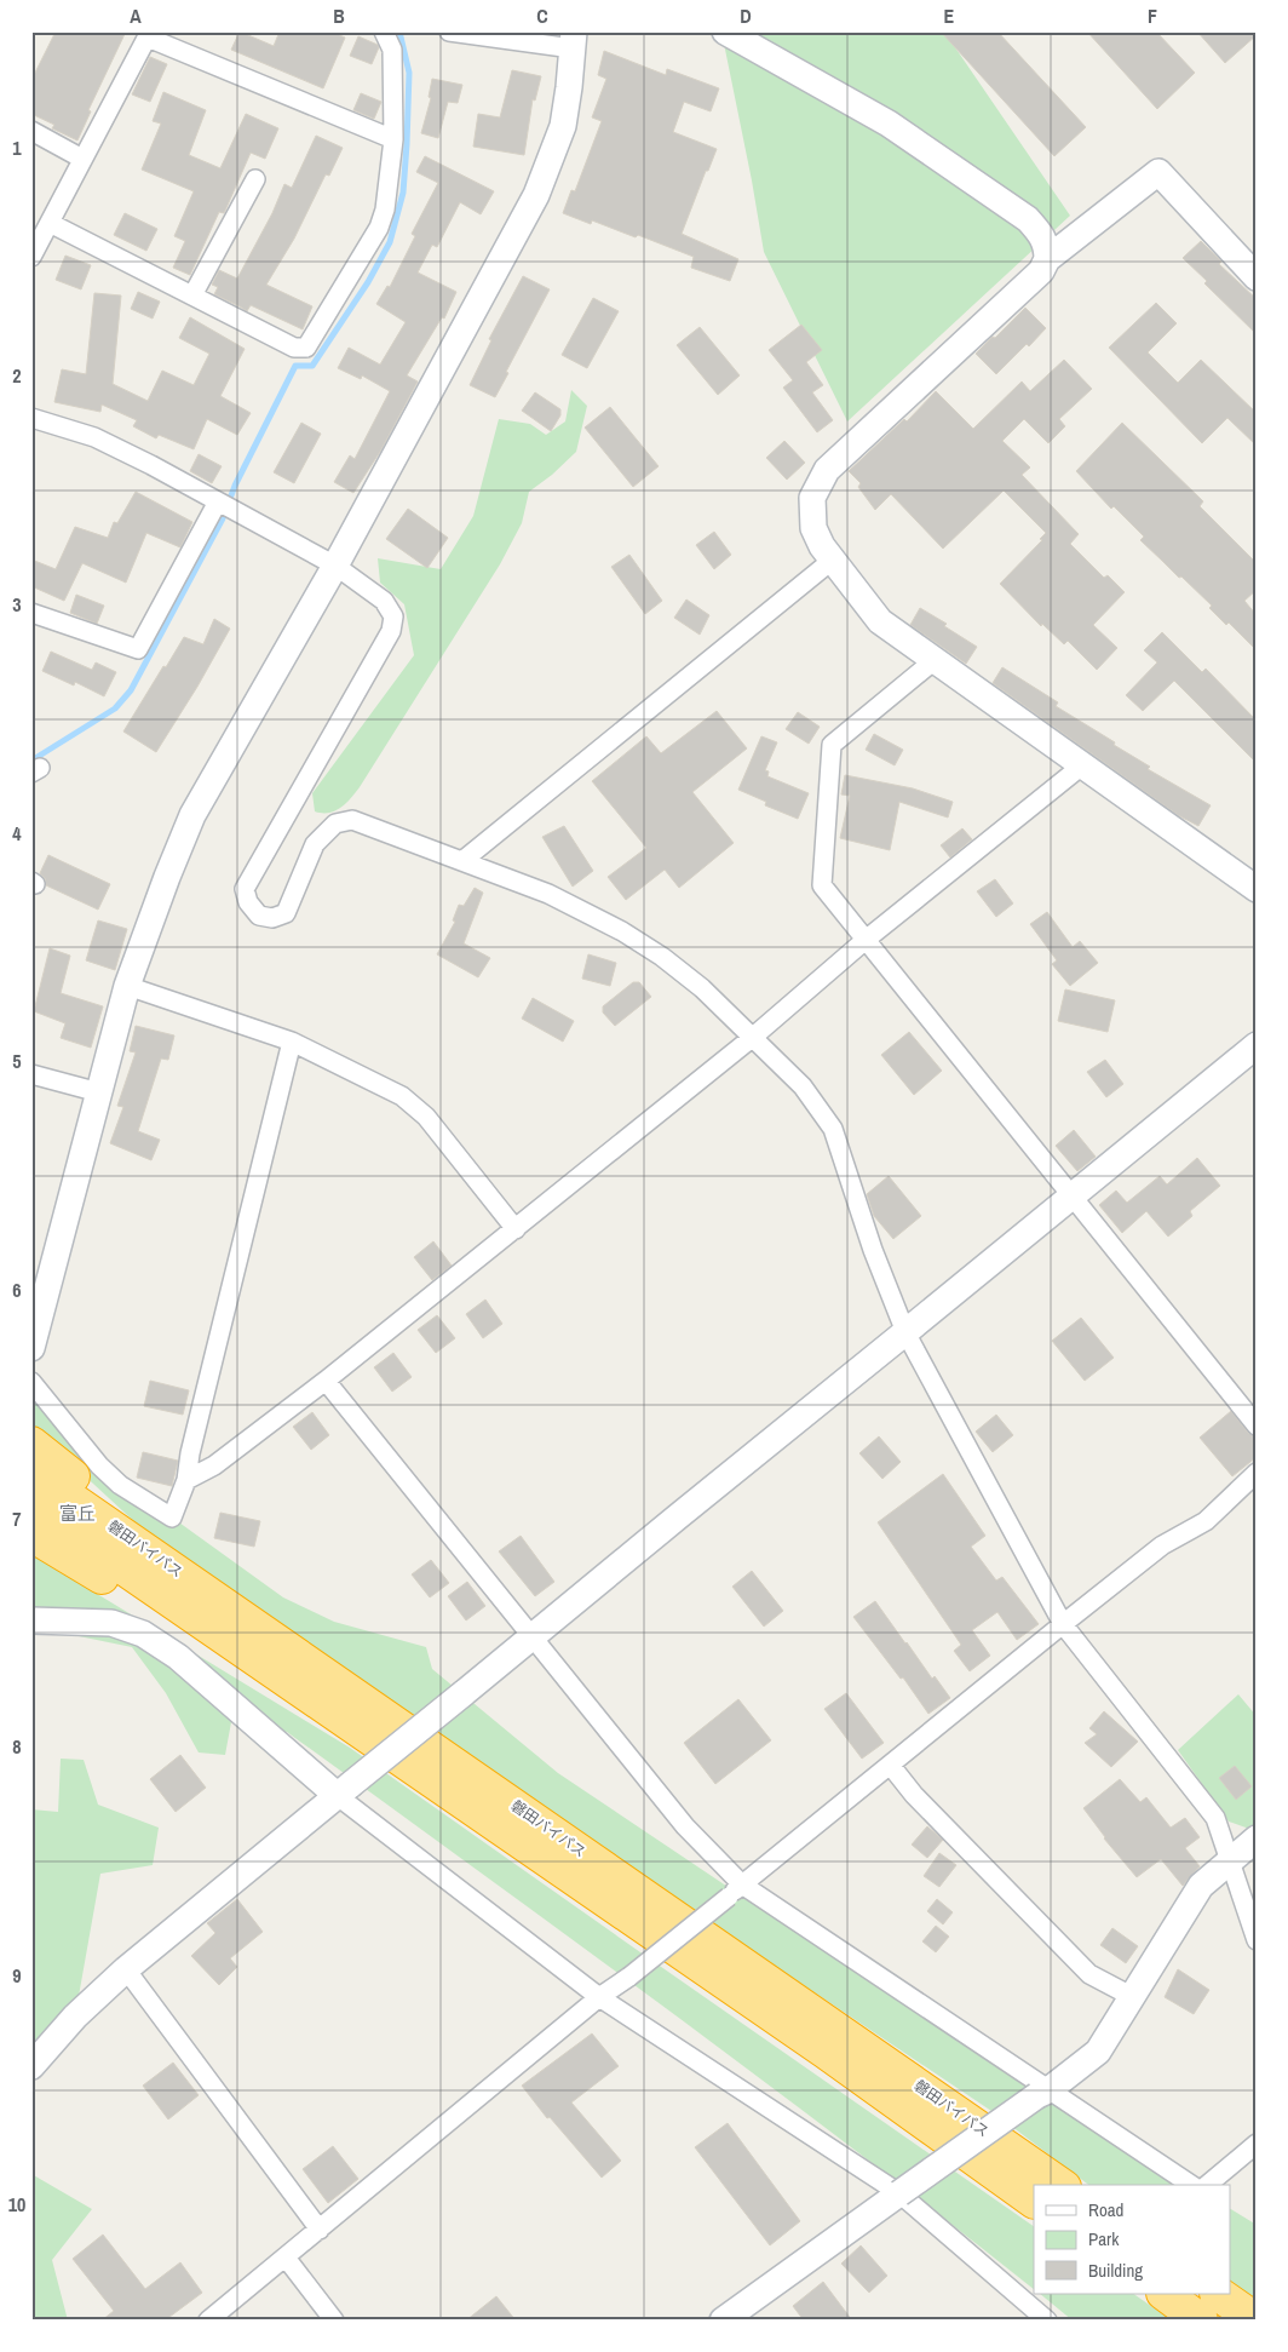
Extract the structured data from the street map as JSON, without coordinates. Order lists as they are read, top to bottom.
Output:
{
  "streets": {
    "highway": ["磐田バイパス"]
  },
  "districts": ["富丘"],
  "legend": ["Road", "Park", "Building"],
  "grid": {
    "columns": [
      "A",
      "B",
      "C",
      "D",
      "E",
      "F"
    ],
    "rows": [
      "1",
      "2",
      "3",
      "4",
      "5",
      "6",
      "7",
      "8",
      "9",
      "10"
    ]
  }
}
